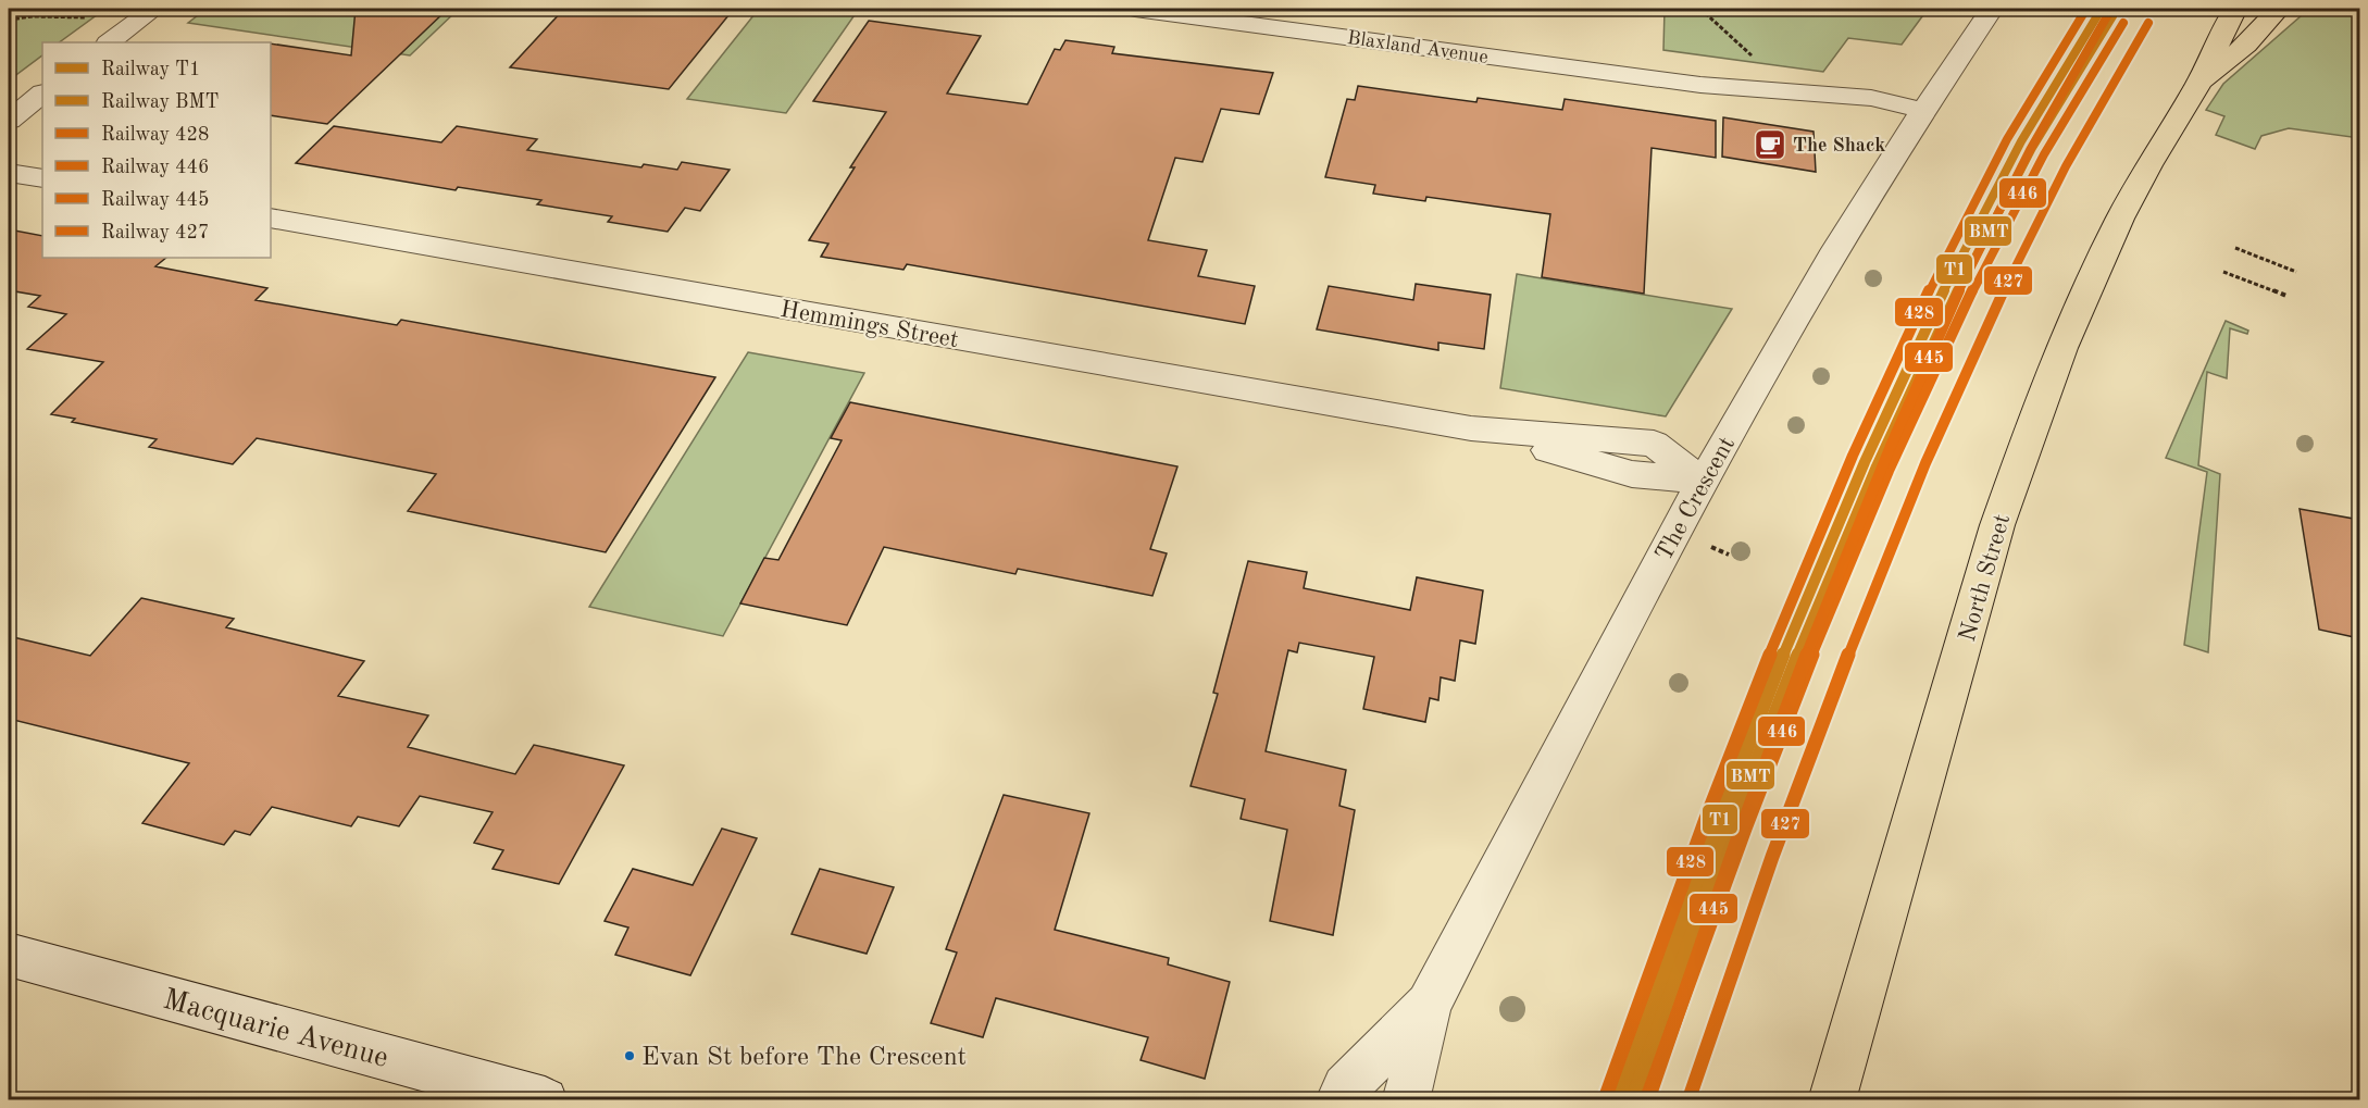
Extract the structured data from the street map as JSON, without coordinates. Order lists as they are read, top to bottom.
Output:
{
  "streets": {
    "highway": ["North Street"],
    "street": [
      "Blaxland Avenue",
      "Hemmings Street",
      "The Crescent",
      "Macquarie Avenue"
    ]
  },
  "crossings": [
    ["Blaxland Avenue", "The Crescent"],
    ["Hemmings Street", "The Crescent"]
  ],
  "places": {
    "cafe": ["The Shack"],
    "other": ["Evan St before The Crescent"]
  },
  "lines": [
    "rail line T1",
    "rail line 428",
    "rail line 445",
    "rail line BMT",
    "rail line 446",
    "rail line 427"
  ],
  "legend": [
    "Railway T1",
    "Railway BMT",
    "Railway 428",
    "Railway 446",
    "Railway 445",
    "Railway 427"
  ]
}
